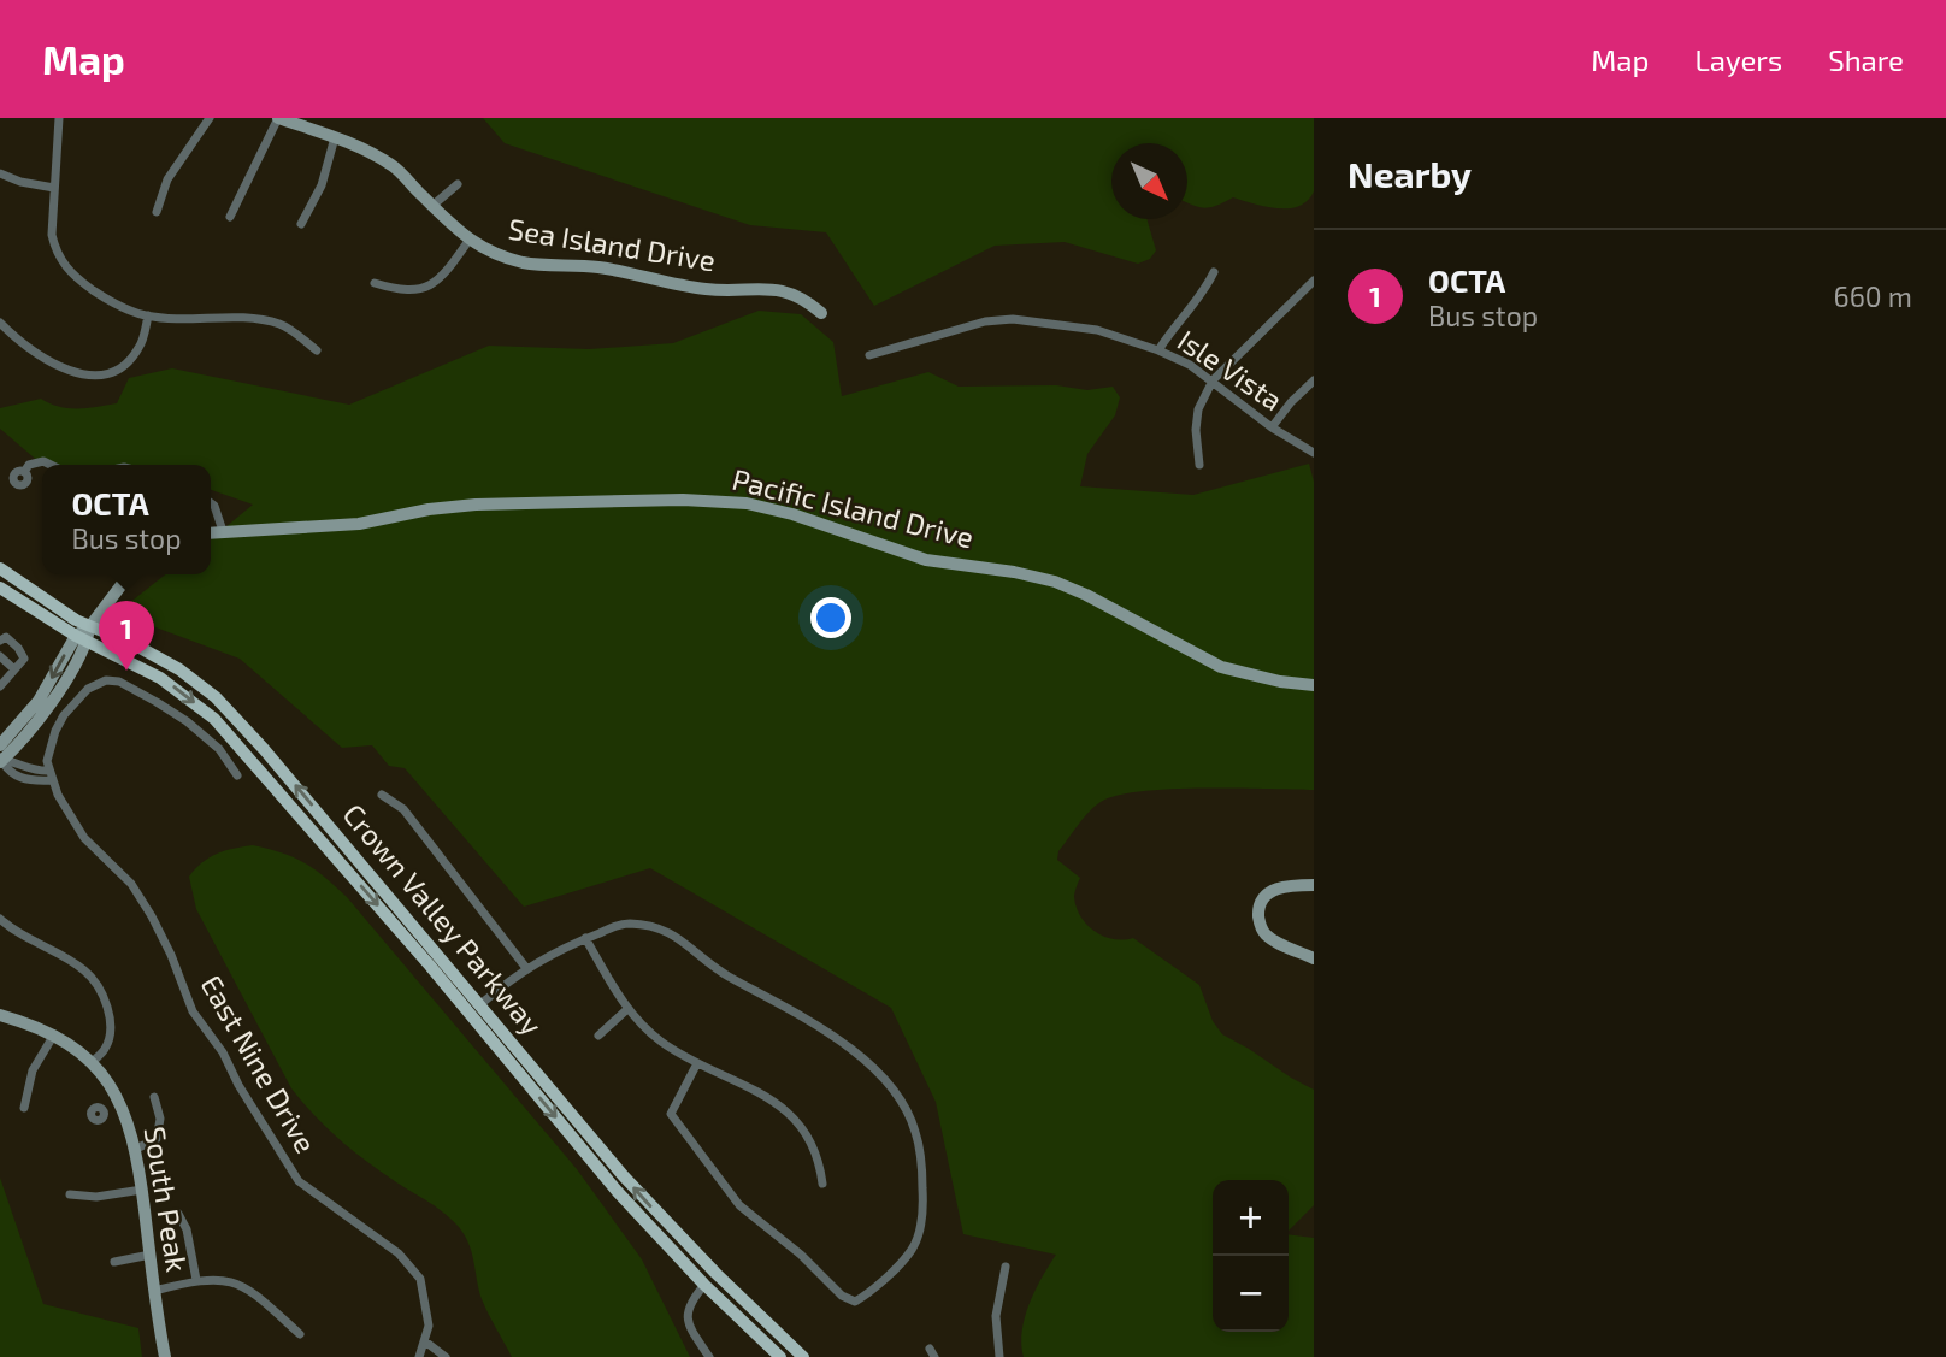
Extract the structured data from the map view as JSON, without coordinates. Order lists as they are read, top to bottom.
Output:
{
  "streets": {
    "main road": [
      "Sea Island Drive",
      "Pacific Island Drive",
      "Crown Valley Parkway",
      "South Peak"
    ],
    "street": ["Isle Vista", "East Nine Drive"]
  },
  "north": "bottom right",
  "page": {
    "header": "Map",
    "nav": ["Map", "Layers", "Share"],
    "heading": "Nearby",
    "list": [
      {
        "mark": "1",
        "name": "OCTA",
        "note": "Bus stop",
        "value": "660 m"
      }
    ],
    "popup": ["OCTA", "Bus stop"],
    "pins": "1",
    "map_buttons": ["+", "−"]
  }
}
